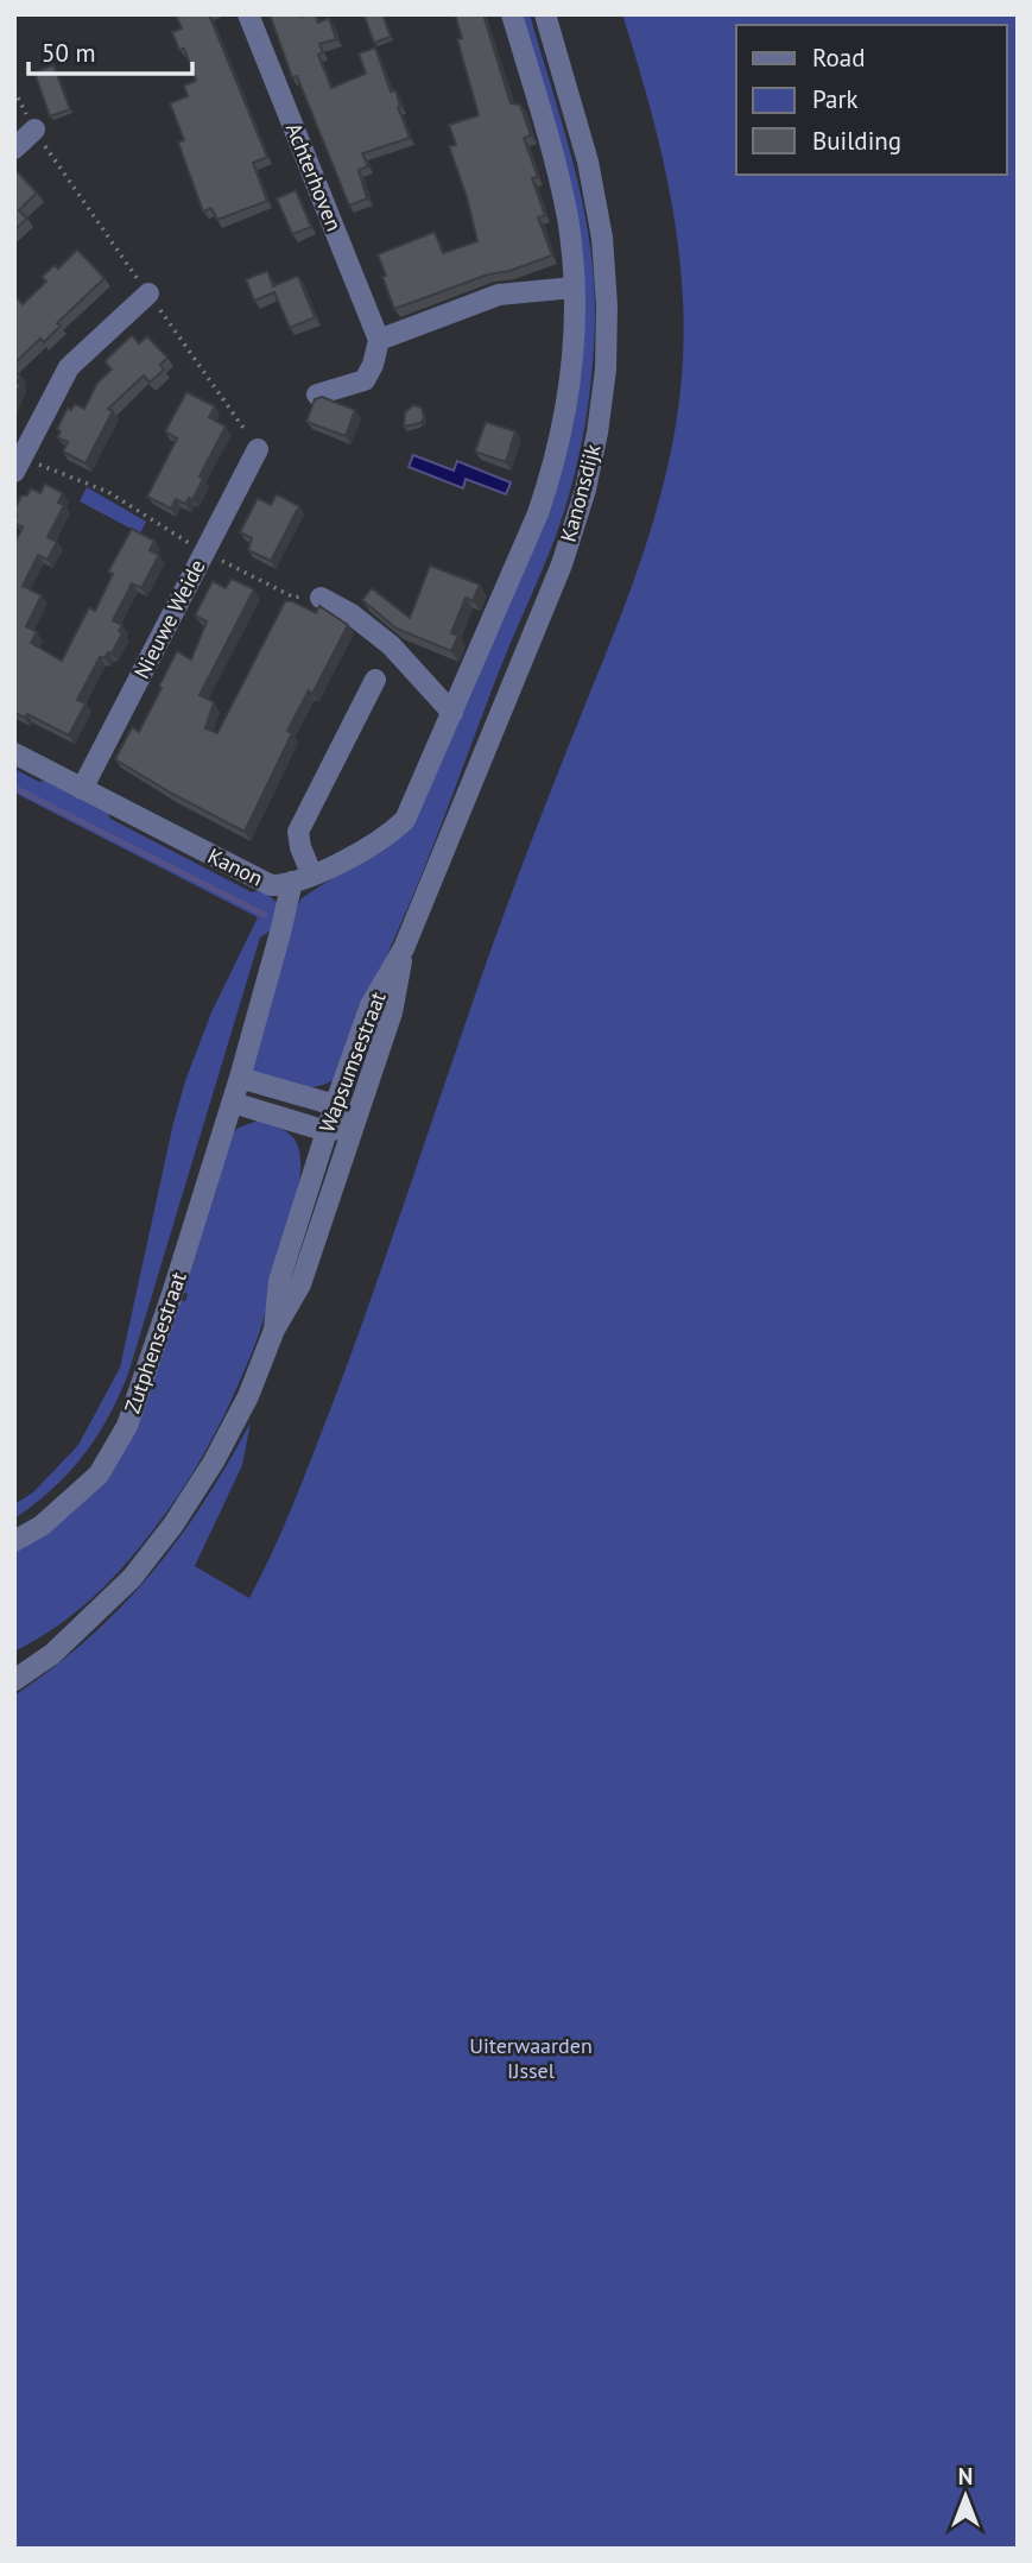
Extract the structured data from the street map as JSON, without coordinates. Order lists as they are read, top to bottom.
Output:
{
  "streets": {
    "street": [
      "Achterhoven",
      "Kanonsdijk",
      "Nieuwe Weide",
      "Kanon",
      "Wapsumsestraat",
      "Zutphensestraat"
    ]
  },
  "crossings": [
    ["Kanonsdijk", "Kanon"],
    ["Kanonsdijk", "Wapsumsestraat"],
    ["Kanonsdijk", "Zutphensestraat"],
    ["Nieuwe Weide", "Kanon"],
    ["Kanon", "Zutphensestraat"]
  ],
  "parks": ["Uiterwaarden IJssel"],
  "legend": ["Road", "Park", "Building"],
  "scale_bar": "50 m",
  "north": "top"
}
